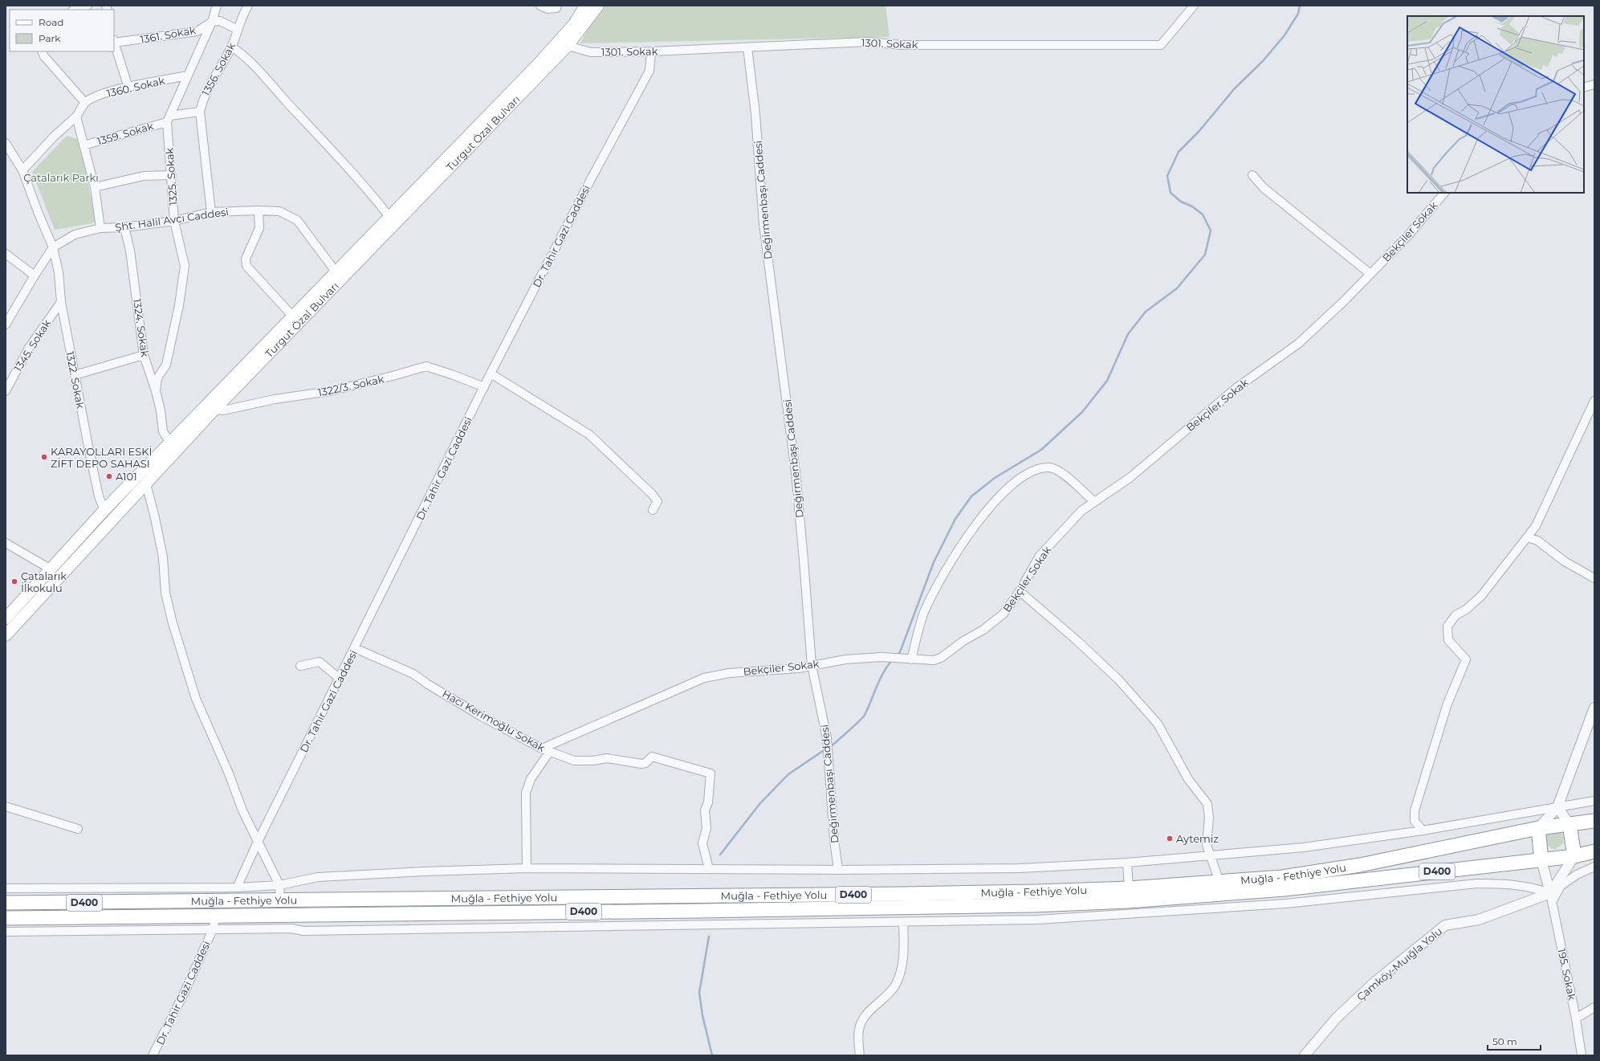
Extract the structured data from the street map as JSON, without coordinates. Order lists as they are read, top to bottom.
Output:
{
  "streets": {
    "highway": ["D400", "Muğla - Fethiye Yolu"],
    "main road": ["Turgut Özal Bulvarı"],
    "street": [
      "1361. Sokak",
      "1301. Sokak",
      "1356. Sokak",
      "1360. Sokak",
      "1359. Sokak",
      "1325. Sokak",
      "Değirmenbaşı Caddesi",
      "Şht. Halil Avcı Caddesi",
      "Bekçiler Sokak",
      "Dr. Tahir Gazi Caddesi",
      "1324. Sokak",
      "1345. Sokak",
      "1322. Sokak",
      "1322/3. Sokak",
      "Hacı Kerimoğlu Sokak",
      "Çamköy-Muığla Yolu",
      "195. Sokak"
    ]
  },
  "crossings": [
    ["1361. Sokak", "1325. Sokak"],
    ["1301. Sokak", "Turgut Özal Bulvarı"],
    ["1301. Sokak", "Değirmenbaşı Caddesi"],
    ["1301. Sokak", "Dr. Tahir Gazi Caddesi"],
    ["1356. Sokak", "1359. Sokak"],
    ["1356. Sokak", "Şht. Halil Avcı Caddesi"],
    ["1360. Sokak", "1325. Sokak"],
    ["Turgut Özal Bulvarı", "1322/3. Sokak"],
    ["1359. Sokak", "1325. Sokak"],
    ["1325. Sokak", "Şht. Halil Avcı Caddesi"],
    ["1325. Sokak", "1324. Sokak"],
    ["Değirmenbaşı Caddesi", "Bekçiler Sokak"],
    ["Şht. Halil Avcı Caddesi", "1324. Sokak"],
    ["Şht. Halil Avcı Caddesi", "1322. Sokak"],
    ["Bekçiler Sokak", "Hacı Kerimoğlu Sokak"],
    ["Dr. Tahir Gazi Caddesi", "1322/3. Sokak"],
    ["Dr. Tahir Gazi Caddesi", "Hacı Kerimoğlu Sokak"],
    ["Dr. Tahir Gazi Caddesi", "Muğla - Fethiye Yolu"],
    ["1345. Sokak", "1322. Sokak"],
    ["Çamköy-Muığla Yolu", "195. Sokak"]
  ],
  "parks": ["Çatalarık Parkı"],
  "places": [
    "KARAYOLLARI ESKİ ZİFT DEPO SAHASI",
    "A101",
    "Çatalarık İlkokulu",
    "Aytemiz"
  ],
  "legend": ["Road", "Park"],
  "scale_bar": "50 m"
}
